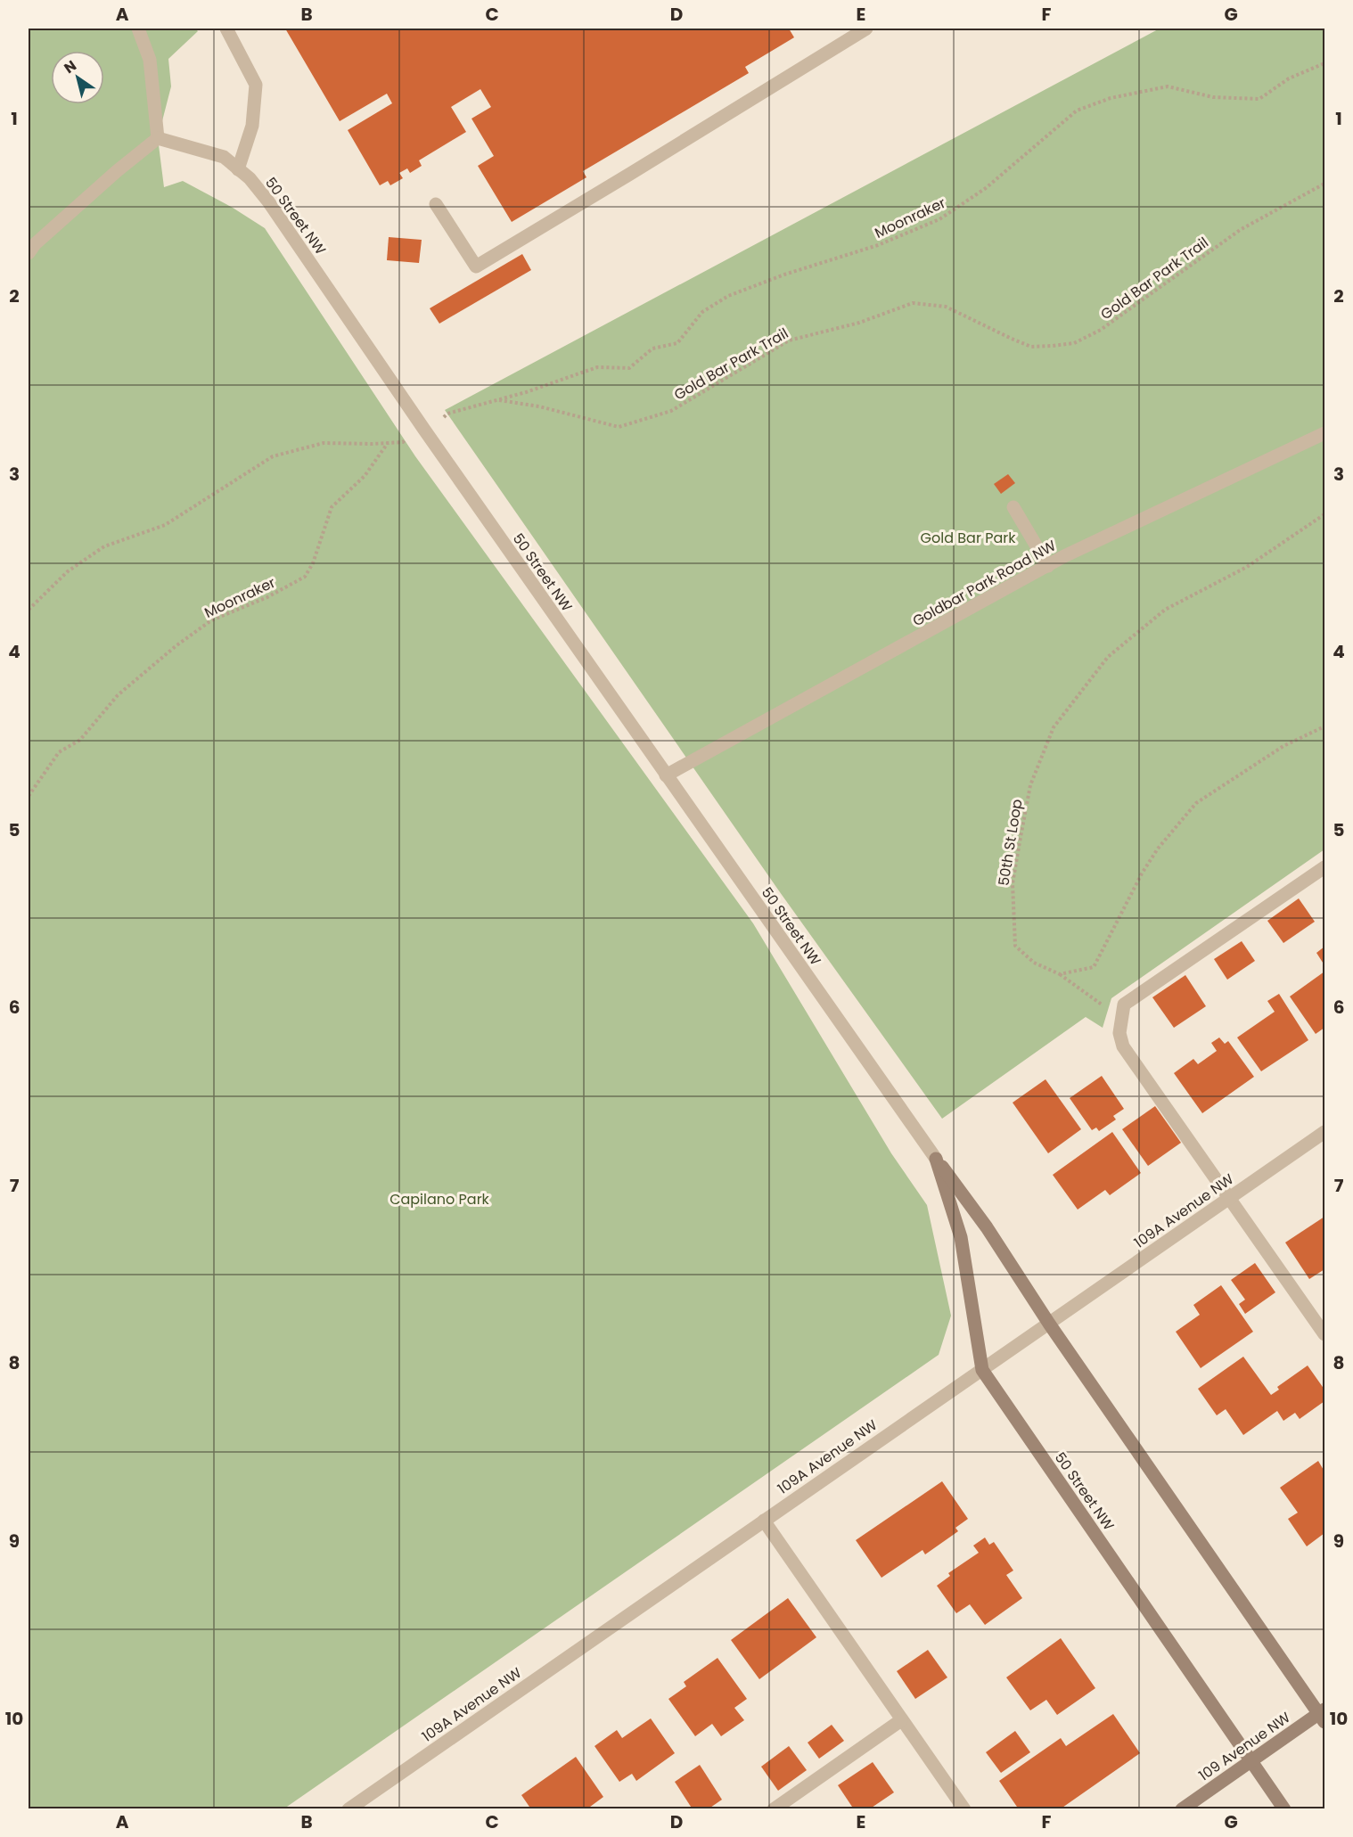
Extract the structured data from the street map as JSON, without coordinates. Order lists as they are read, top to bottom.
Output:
{
  "streets": {
    "street": [
      "50 Street NW",
      "Goldbar Park Road NW",
      "109A Avenue NW",
      "109 Avenue NW"
    ],
    "path": ["Moonraker", "Gold Bar Park Trail", "50th St Loop"]
  },
  "crossings": [
    ["50 Street NW", "Goldbar Park Road NW"],
    ["50 Street NW", "109A Avenue NW"],
    ["50 Street NW", "109 Avenue NW"],
    ["Moonraker", "Gold Bar Park Trail"]
  ],
  "parks": ["Gold Bar Park", "Capilano Park"],
  "north": "top left",
  "grid": {
    "columns": [
      "A",
      "B",
      "C",
      "D",
      "E",
      "F",
      "G"
    ],
    "rows": [
      "1",
      "2",
      "3",
      "4",
      "5",
      "6",
      "7",
      "8",
      "9",
      "10"
    ]
  }
}
